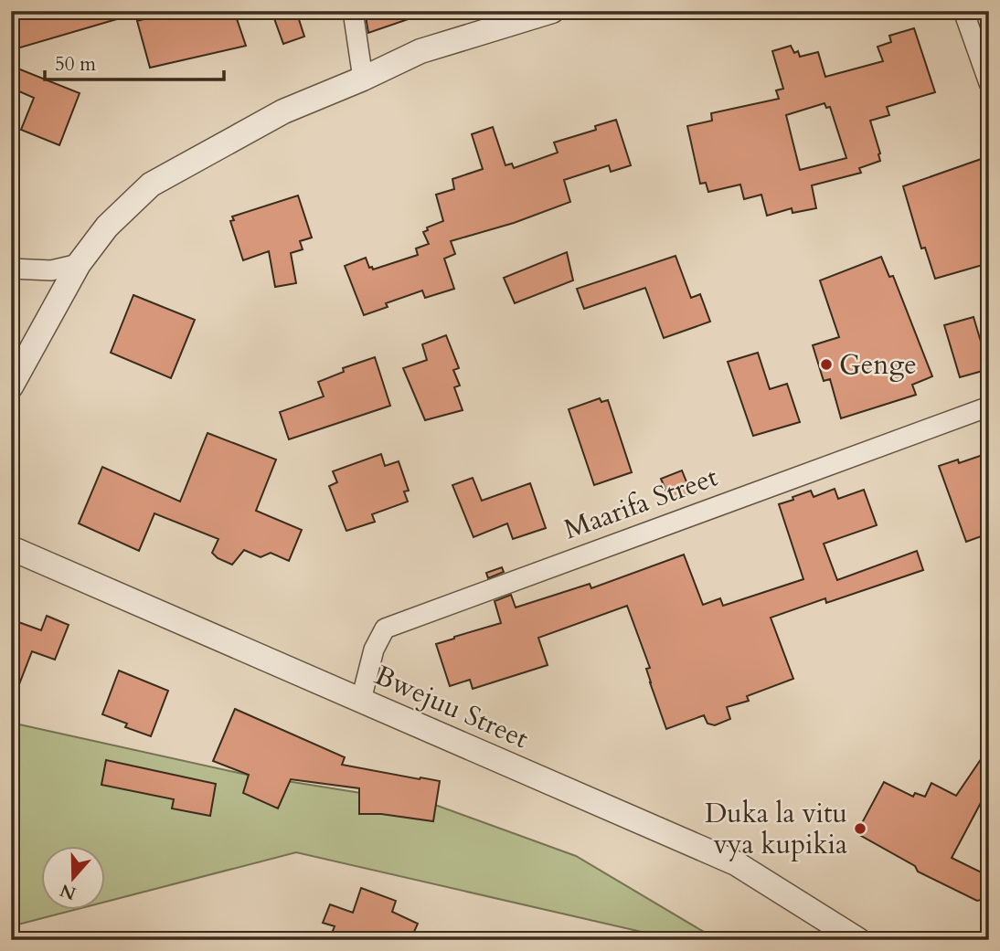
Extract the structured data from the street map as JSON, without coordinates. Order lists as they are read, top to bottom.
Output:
{
  "streets": {
    "street": ["Maarifa Street", "Bwejuu Street"]
  },
  "crossings": [
    ["Maarifa Street", "Bwejuu Street"]
  ],
  "places": ["Genge", "Duka la vitu vya kupikia"],
  "scale_bar": "50 m",
  "north": "bottom"
}
